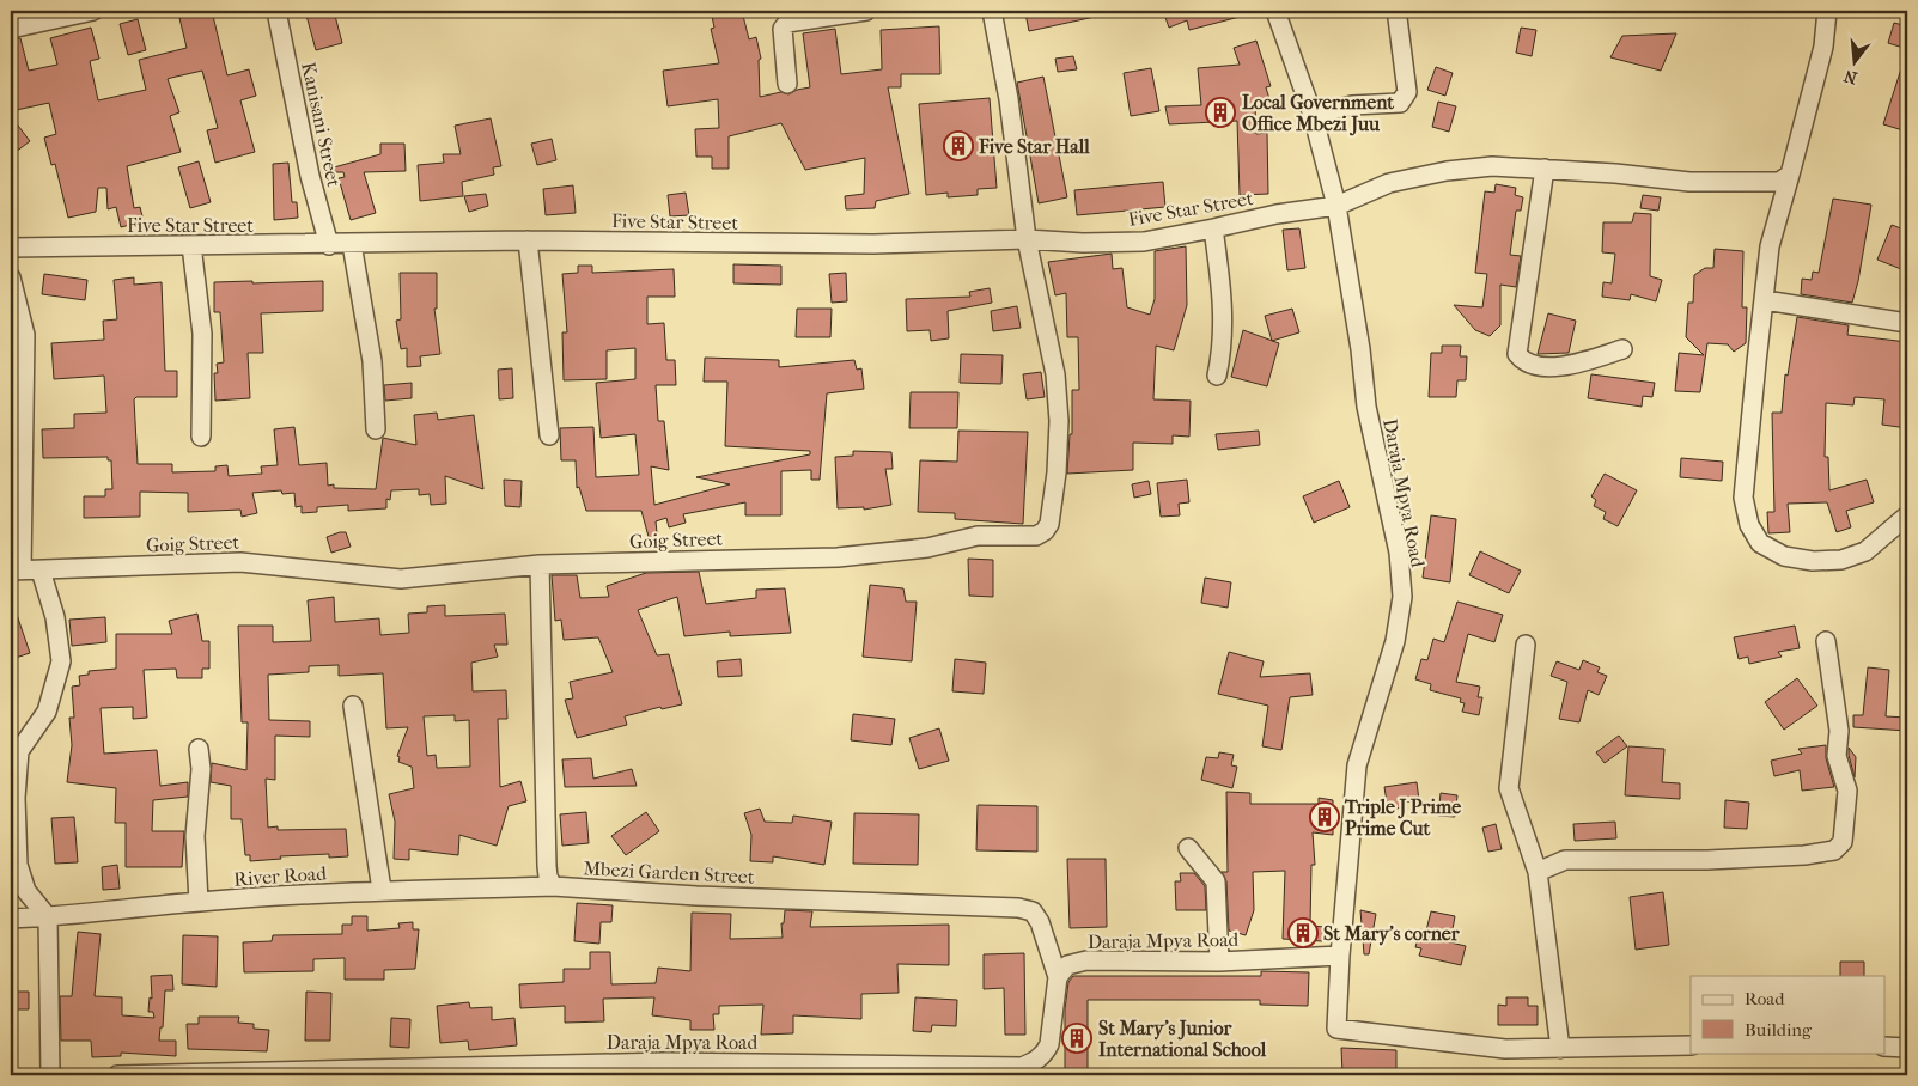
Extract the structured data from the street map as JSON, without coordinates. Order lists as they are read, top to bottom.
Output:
{
  "streets": {
    "street": [
      "Kanisani Street",
      "Five Star Street",
      "Daraja Mpya Road",
      "Goig Street",
      "Mbezi Garden Street",
      "River Road"
    ]
  },
  "crossings": [
    ["Kanisani Street", "Five Star Street"],
    ["Five Star Street", "Daraja Mpya Road"],
    ["Five Star Street", "Goig Street"],
    ["Daraja Mpya Road", "Mbezi Garden Street"],
    ["Mbezi Garden Street", "River Road"]
  ],
  "places": {
    "building": [
      "Local Government Office Mbezi Juu",
      "Five Star Hall",
      "Triple J Prime Prime Cut",
      "St Mary's corner",
      "St Mary's Junior International School"
    ]
  },
  "legend": ["Road", "Building"],
  "north": "bottom"
}
